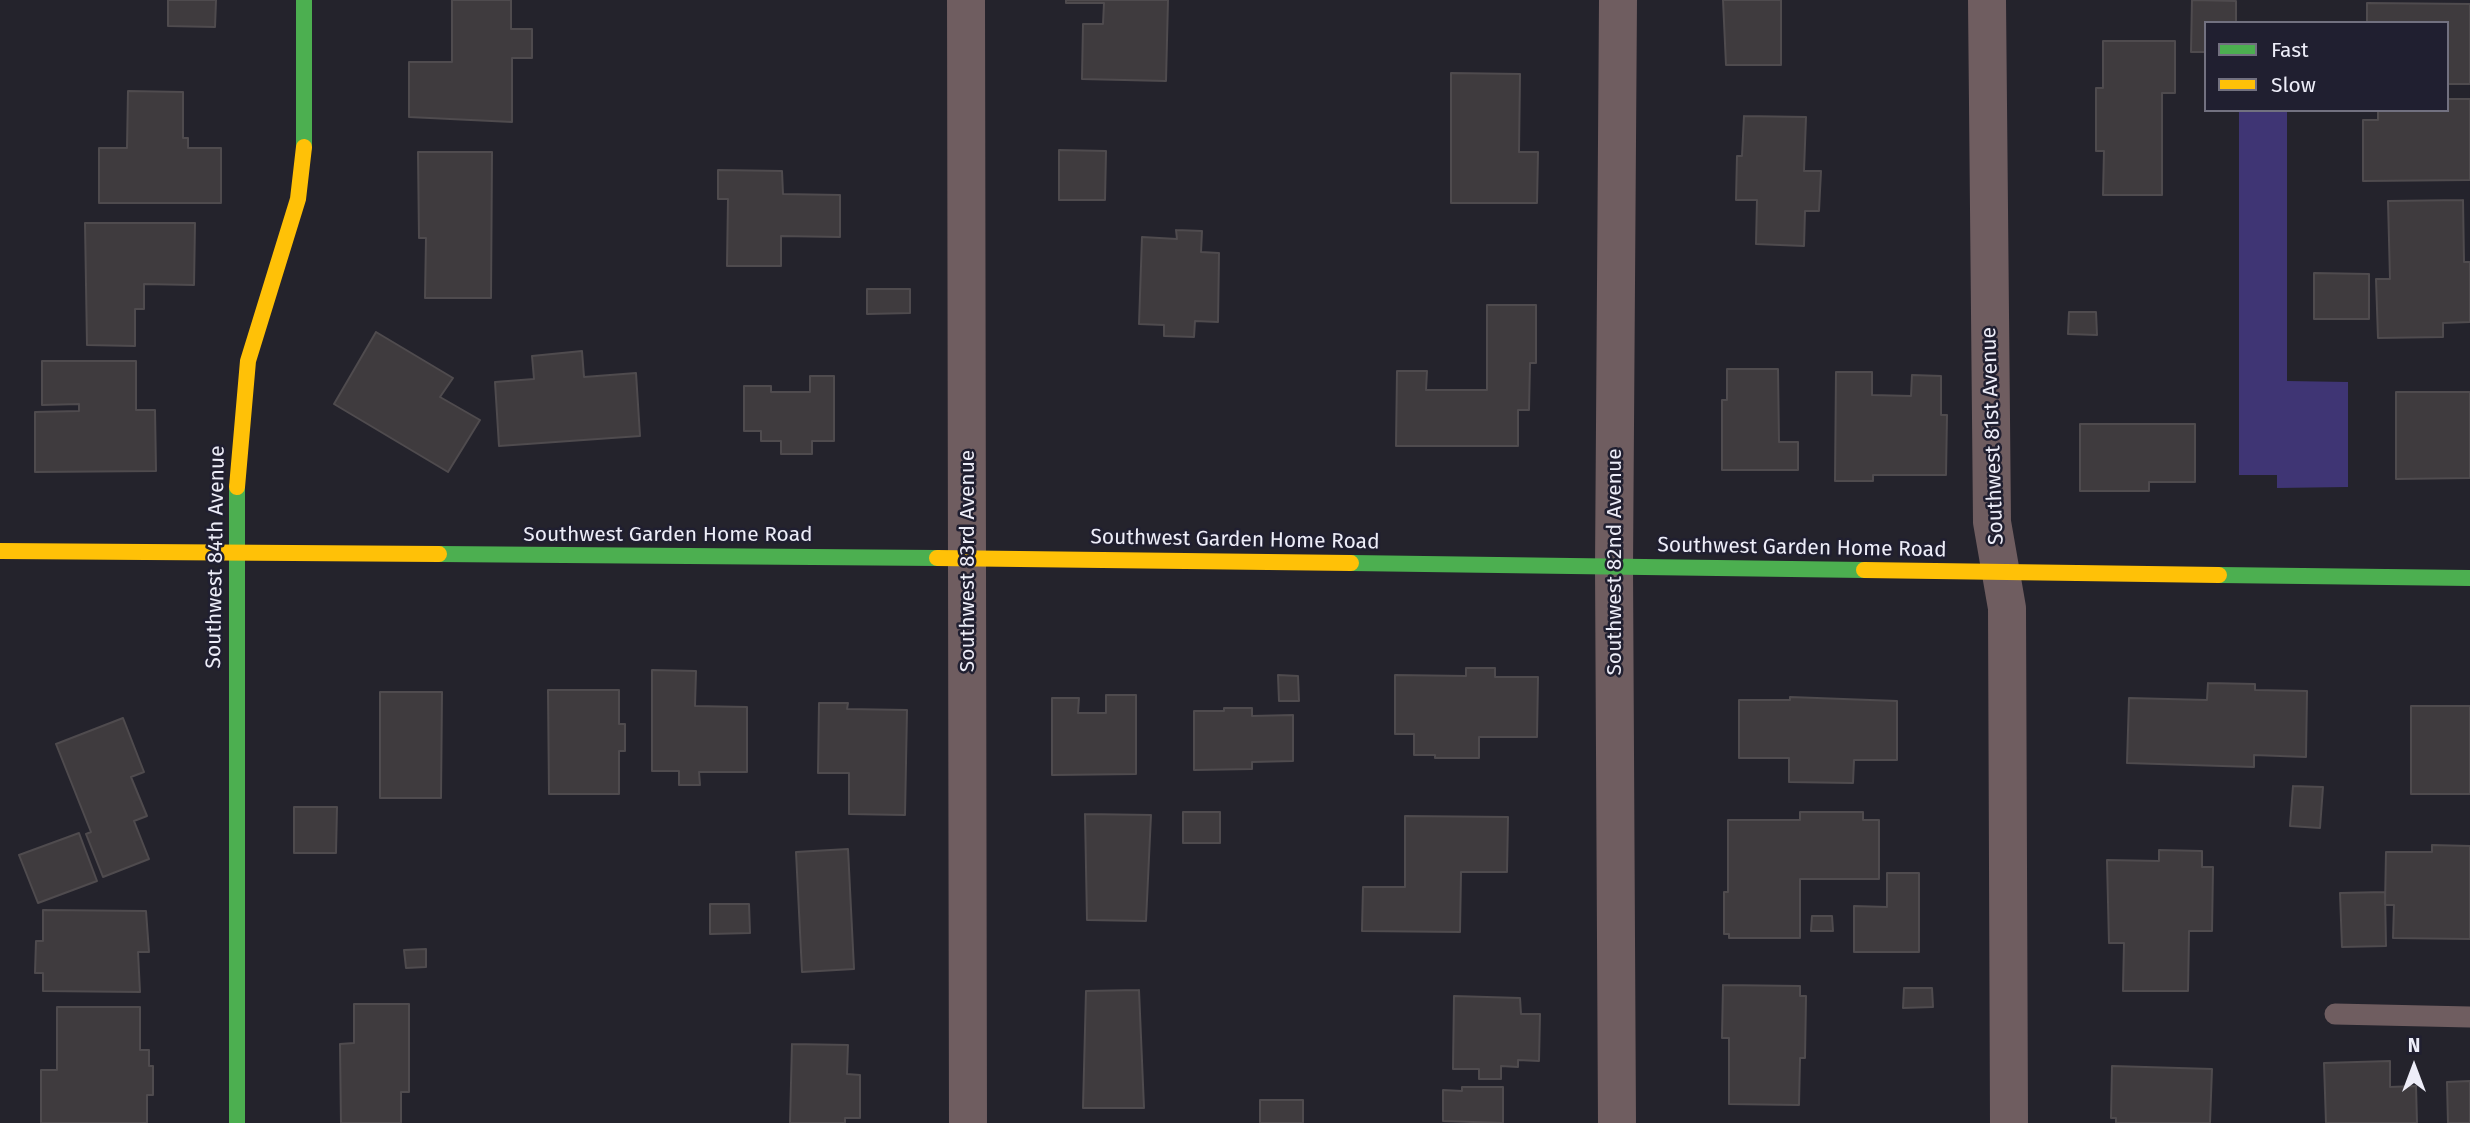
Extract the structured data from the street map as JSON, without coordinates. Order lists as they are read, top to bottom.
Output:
{
  "streets": {
    "main road": ["Southwest Garden Home Road", "Southwest 84th Avenue"],
    "street": ["Southwest 81st Avenue", "Southwest 83rd Avenue", "Southwest 82nd Avenue"]
  },
  "crossings": [
    ["Southwest 81st Avenue", "Southwest Garden Home Road"],
    ["Southwest Garden Home Road", "Southwest 84th Avenue"],
    ["Southwest Garden Home Road", "Southwest 83rd Avenue"],
    ["Southwest Garden Home Road", "Southwest 82nd Avenue"]
  ],
  "legend": ["Fast", "Slow"],
  "north": "top"
}
